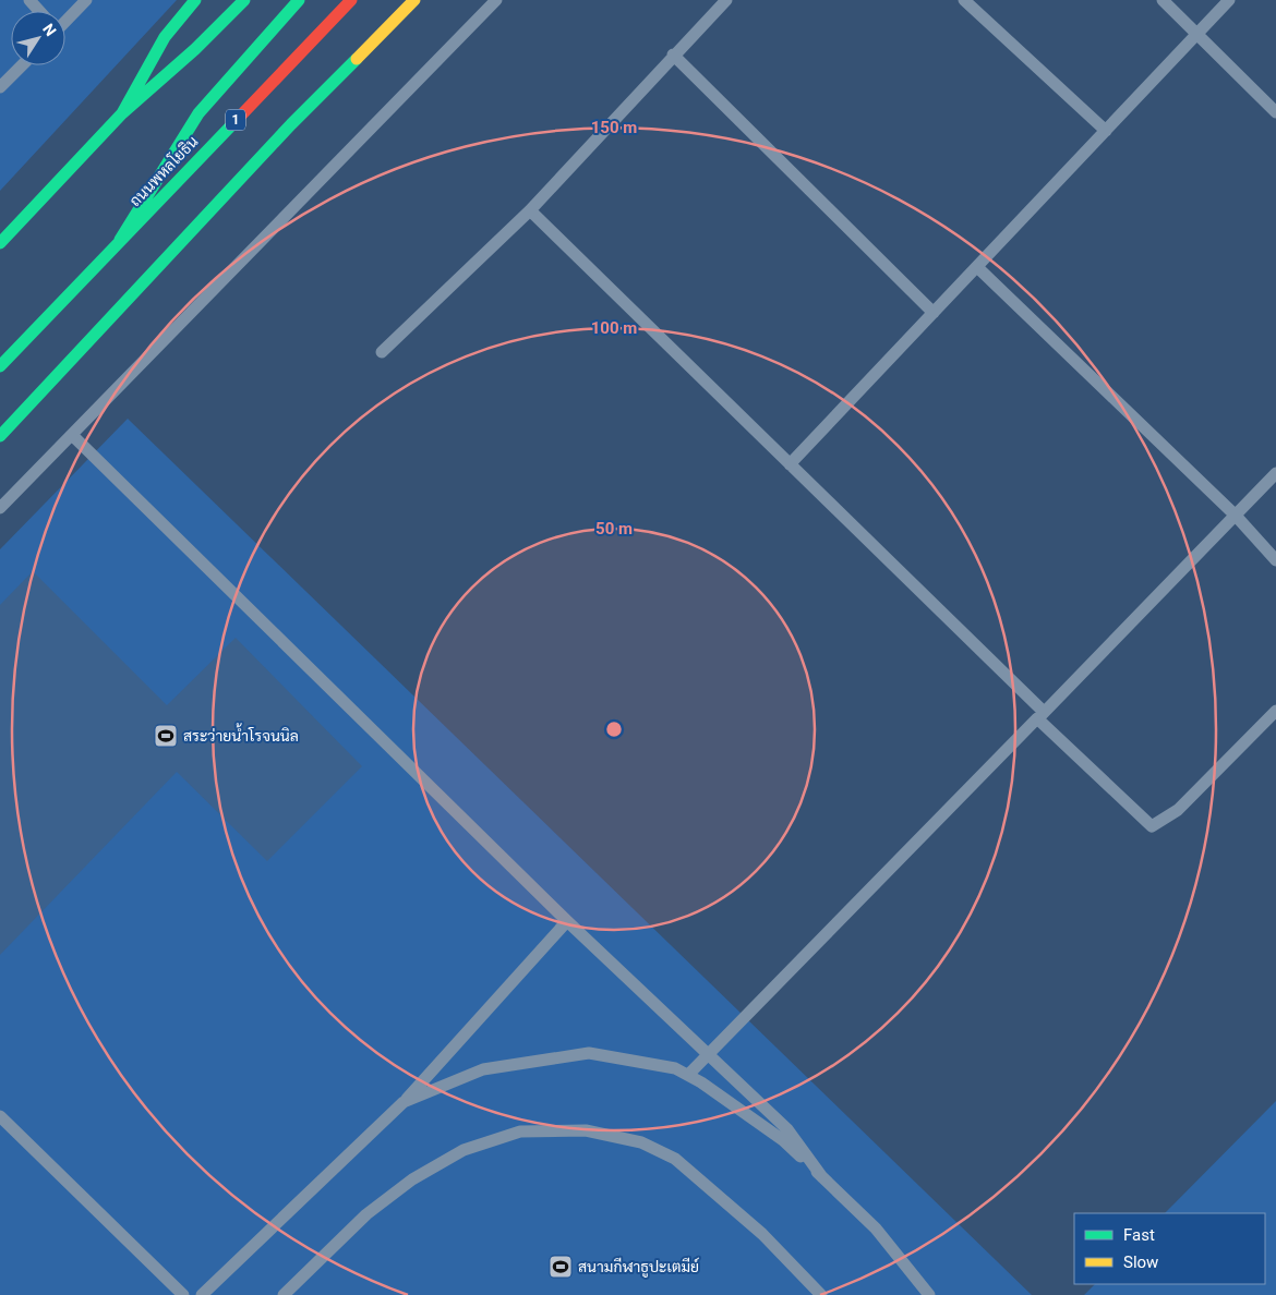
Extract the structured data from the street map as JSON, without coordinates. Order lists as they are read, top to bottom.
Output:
{
  "streets": {
    "main road": ["1", "ถนนพหลโยธิน"]
  },
  "places": {
    "sports": ["สระว่ายน้ำโรจนนิล", "สนามกีฬาธูปะเตมีย์"]
  },
  "legend": ["Fast", "Slow"],
  "north": "top right",
  "rings": ["150 m", "100 m", "50 m"]
}
